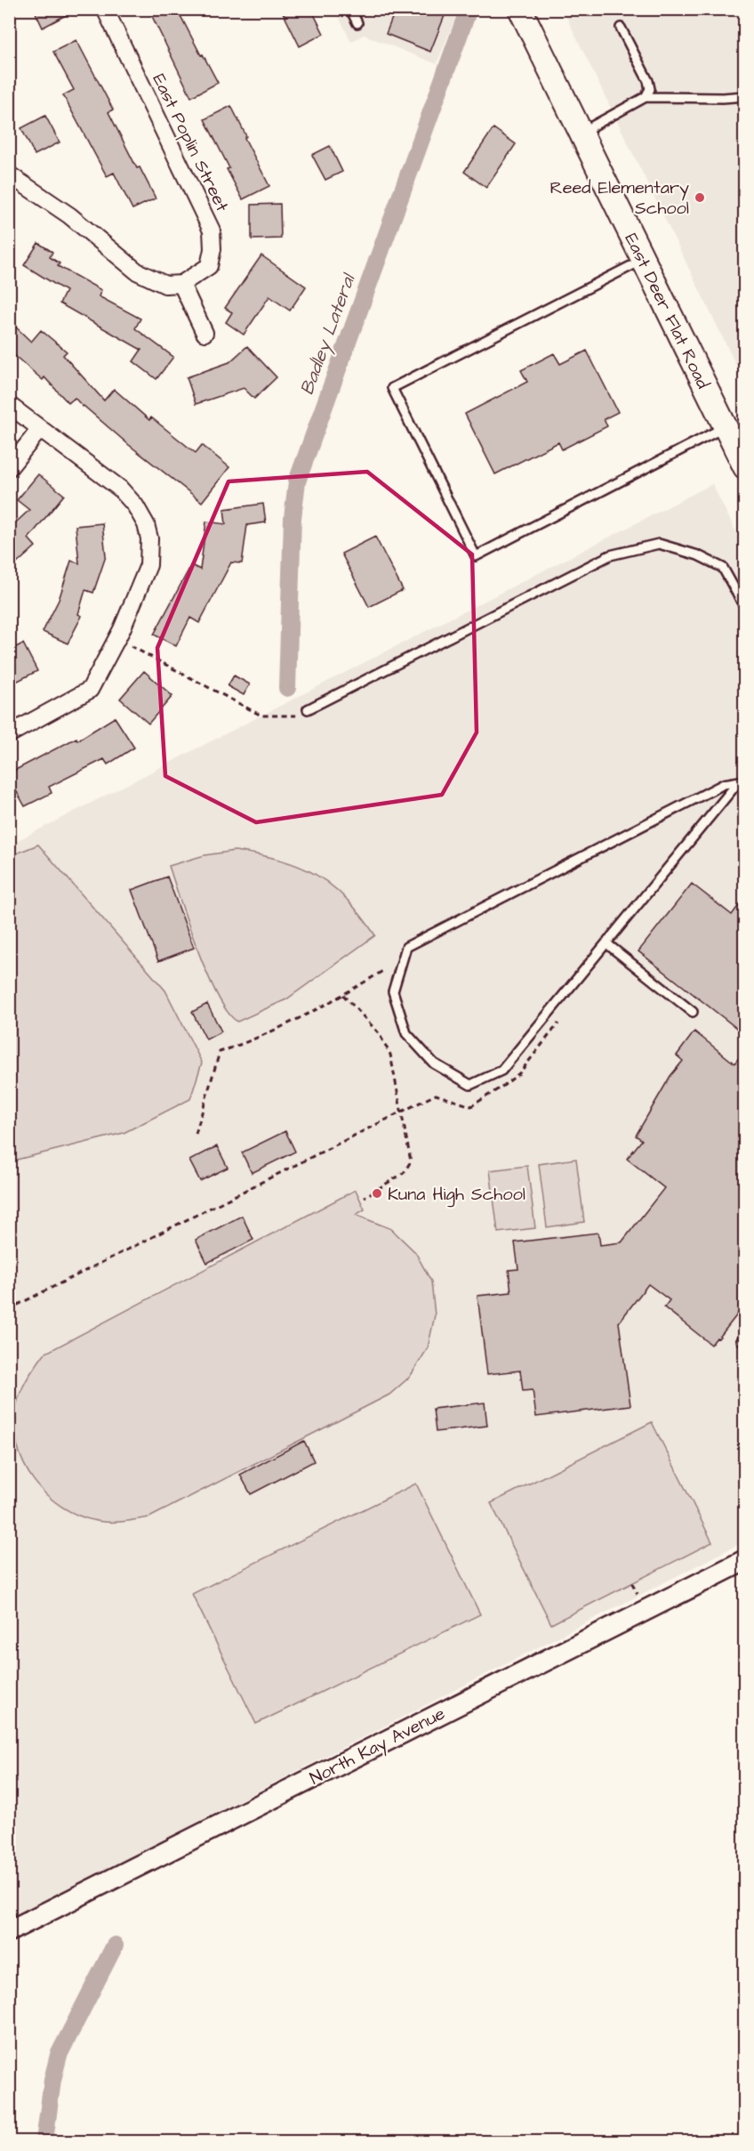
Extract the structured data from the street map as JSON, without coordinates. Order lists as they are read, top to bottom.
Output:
{
  "streets": {
    "main road": ["East Deer Flat Road"],
    "street": ["East Poplin Street", "North Kay Avenue"]
  },
  "water": ["Badley Lateral"],
  "places": ["Reed Elementary School", "Kuna High School"]
}
